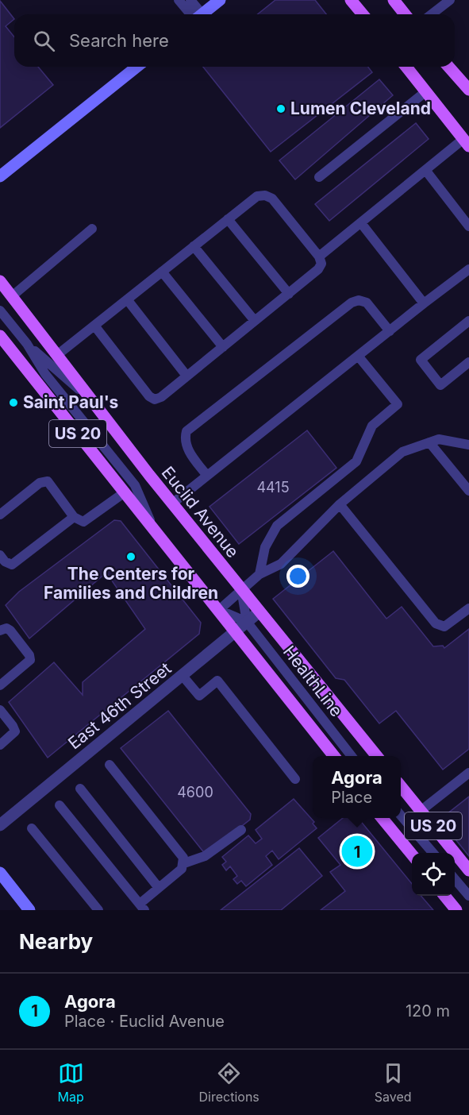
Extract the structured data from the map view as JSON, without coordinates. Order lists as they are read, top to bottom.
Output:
{
  "streets": {
    "main road": ["US 20", "Euclid Avenue"],
    "street": ["East 46th Street"],
    "lane": ["HealthLine"]
  },
  "crossings": [
    ["US 20", "HealthLine"],
    ["US 20", "East 46th Street"],
    ["Euclid Avenue", "HealthLine"],
    ["Euclid Avenue", "East 46th Street"],
    ["HealthLine", "East 46th Street"]
  ],
  "places": ["Lumen Cleveland", "Saint Paul's", "The Centers for Families and Children"],
  "house_numbers": ["4415", "4600"],
  "page": {
    "search": "Search here",
    "popup": ["Agora", "Place"],
    "pins": "1",
    "heading": "Nearby",
    "list": [
      {
        "mark": "1",
        "name": "Agora",
        "note": "Place · Euclid Avenue",
        "value": "120 m"
      }
    ],
    "nav": ["Map", "Directions", "Saved"]
  }
}
